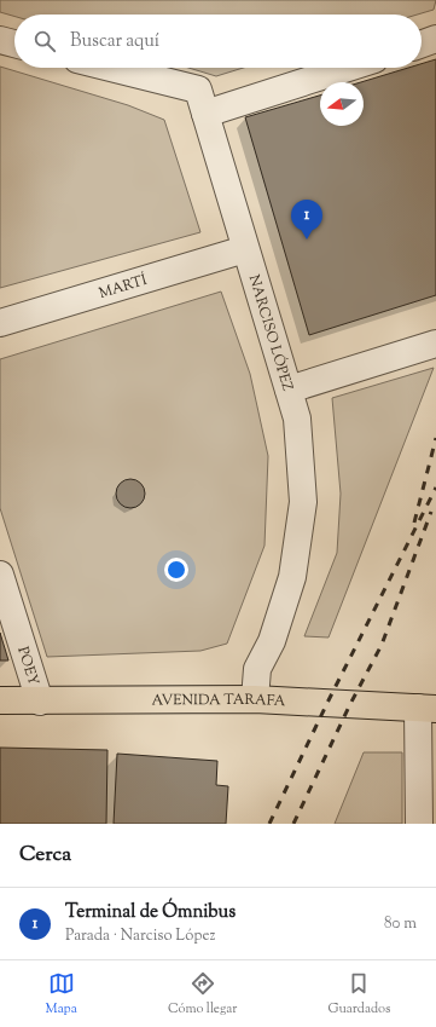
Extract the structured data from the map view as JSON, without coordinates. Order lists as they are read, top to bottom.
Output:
{
  "streets": {
    "main road": ["AVENIDA TARAFA"],
    "street": ["MARTÍ", "NARCISO LÓPEZ", "POEY"]
  },
  "crossings": [
    ["MARTÍ", "NARCISO LÓPEZ"],
    ["NARCISO LÓPEZ", "AVENIDA TARAFA"],
    ["POEY", "AVENIDA TARAFA"]
  ],
  "north": "left",
  "page": {
    "search": "Buscar aquí",
    "pins": "1",
    "heading": "Cerca",
    "list": [
      {
        "mark": "1",
        "name": "Terminal de Ómnibus",
        "note": "Parada · Narciso López",
        "value": "80 m"
      }
    ],
    "nav": ["Mapa", "Cómo llegar", "Guardados"]
  }
}
